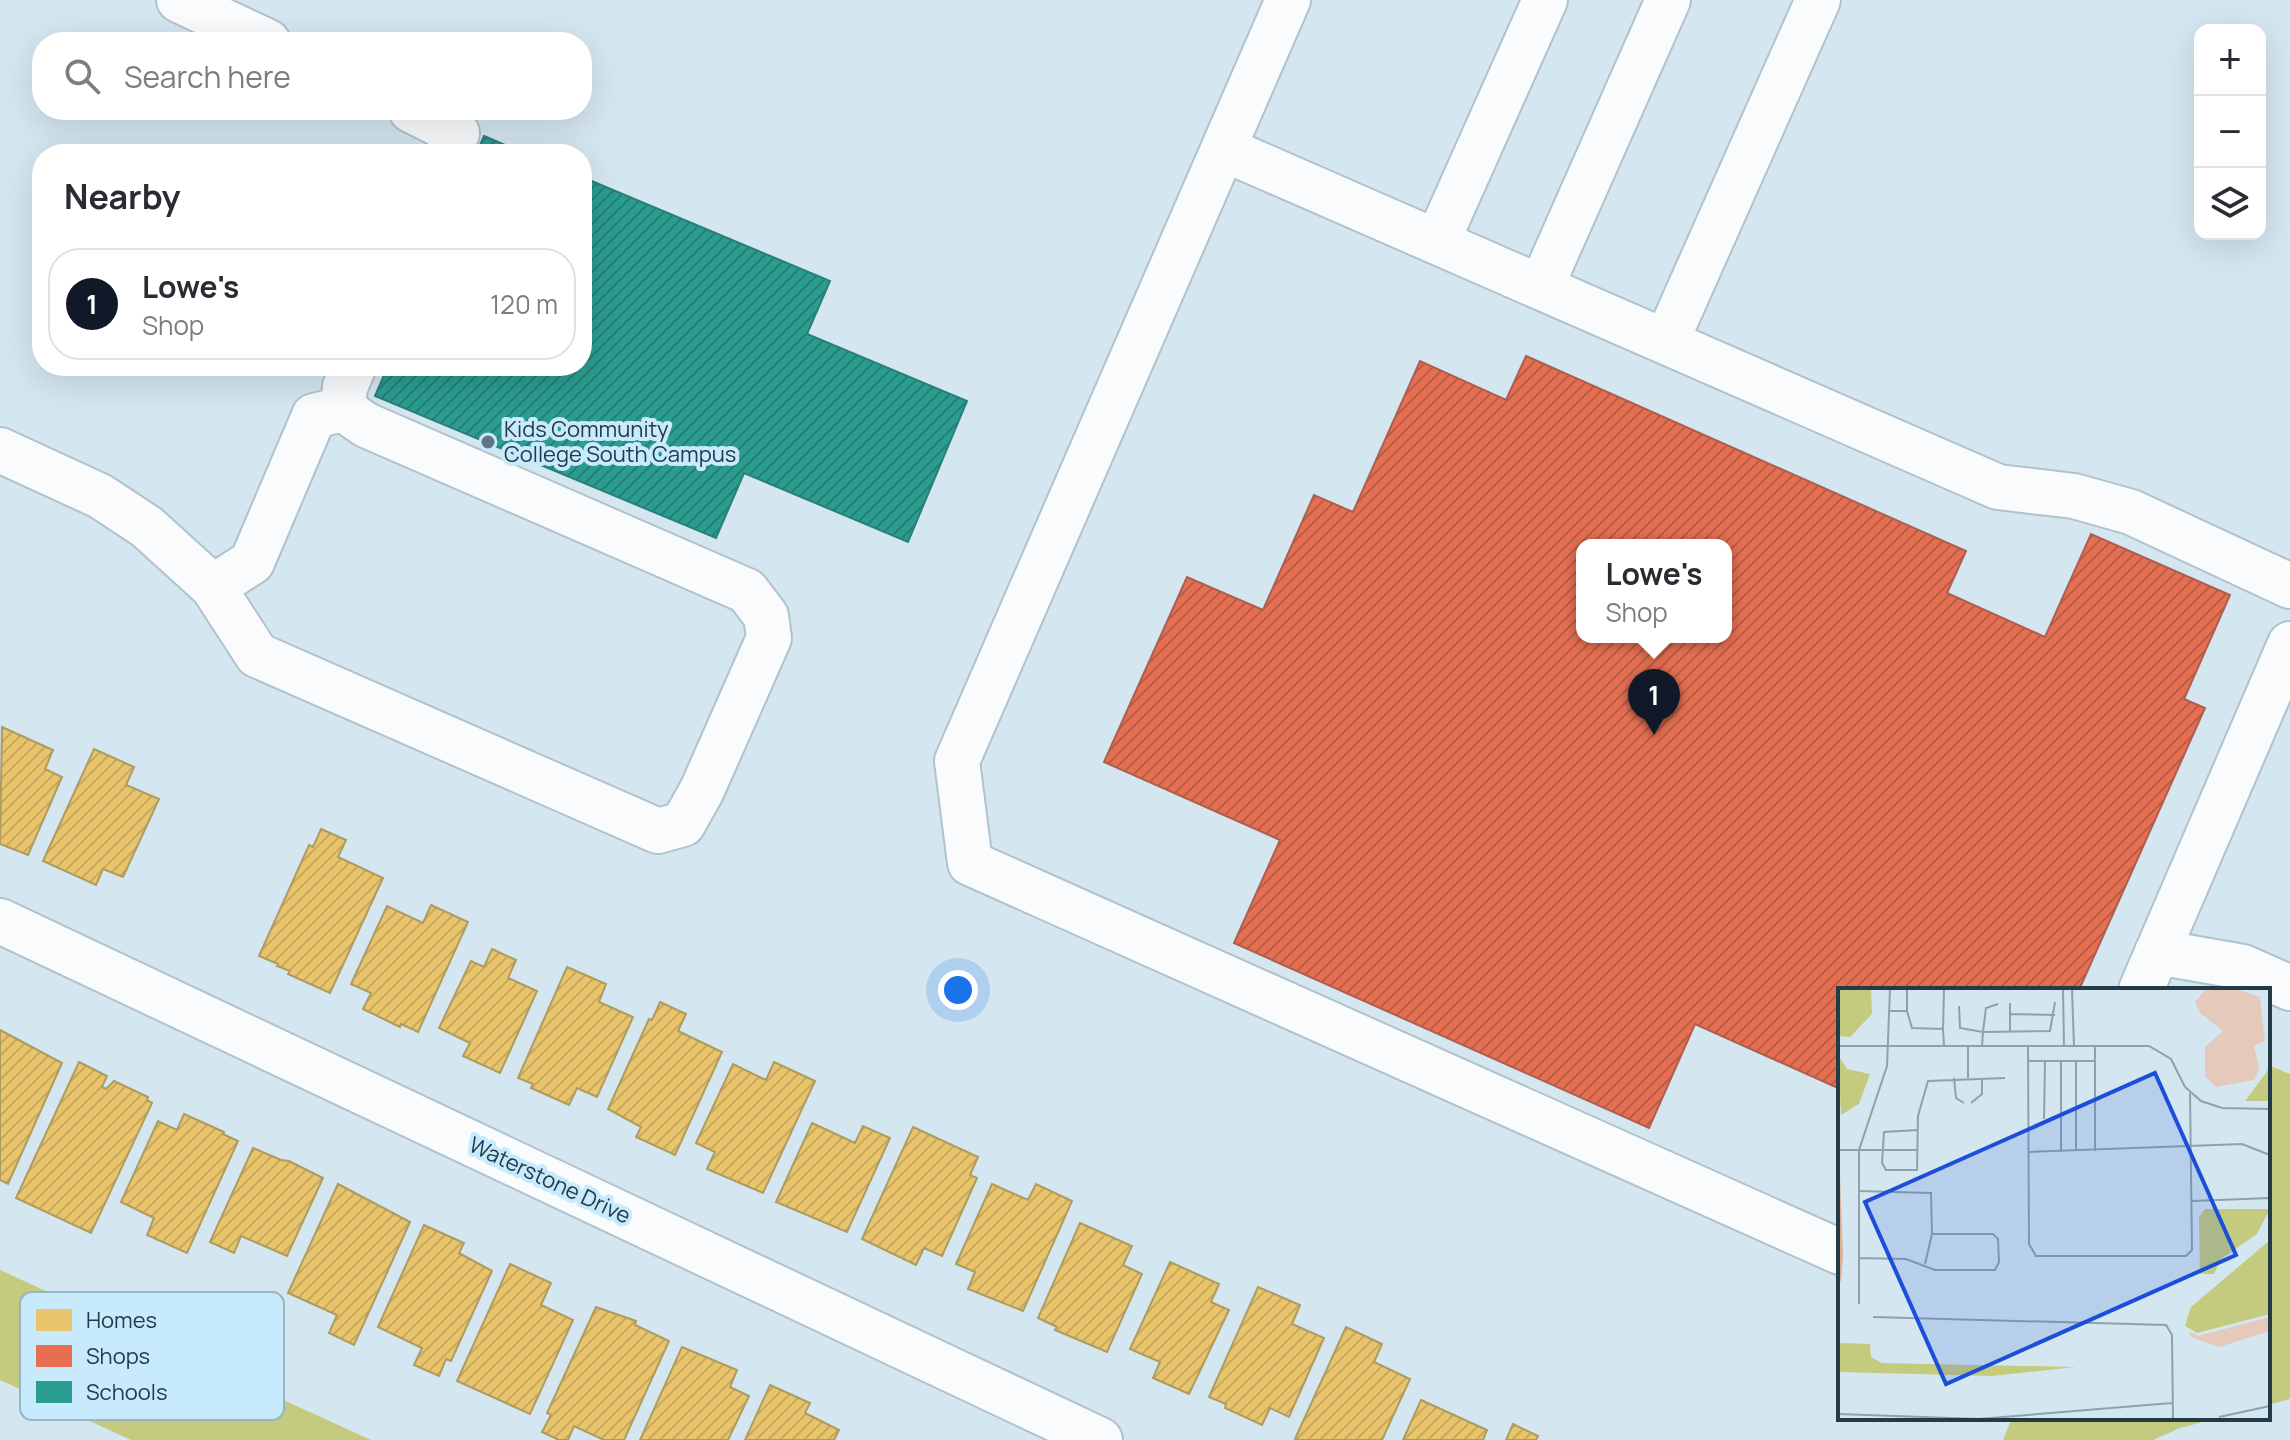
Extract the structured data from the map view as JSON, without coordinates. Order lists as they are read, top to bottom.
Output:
{
  "streets": {
    "street": ["Waterstone Drive"]
  },
  "places": ["Kids Community College South Campus"],
  "legend": ["Homes", "Shops", "Schools"],
  "page": {
    "map_buttons": ["+", "−"],
    "search": "Search here",
    "heading": "Nearby",
    "list": [
      {
        "mark": "1",
        "name": "Lowe's",
        "note": "Shop",
        "value": "120 m"
      }
    ],
    "popup": ["Lowe's", "Shop"],
    "pins": "1"
  }
}
